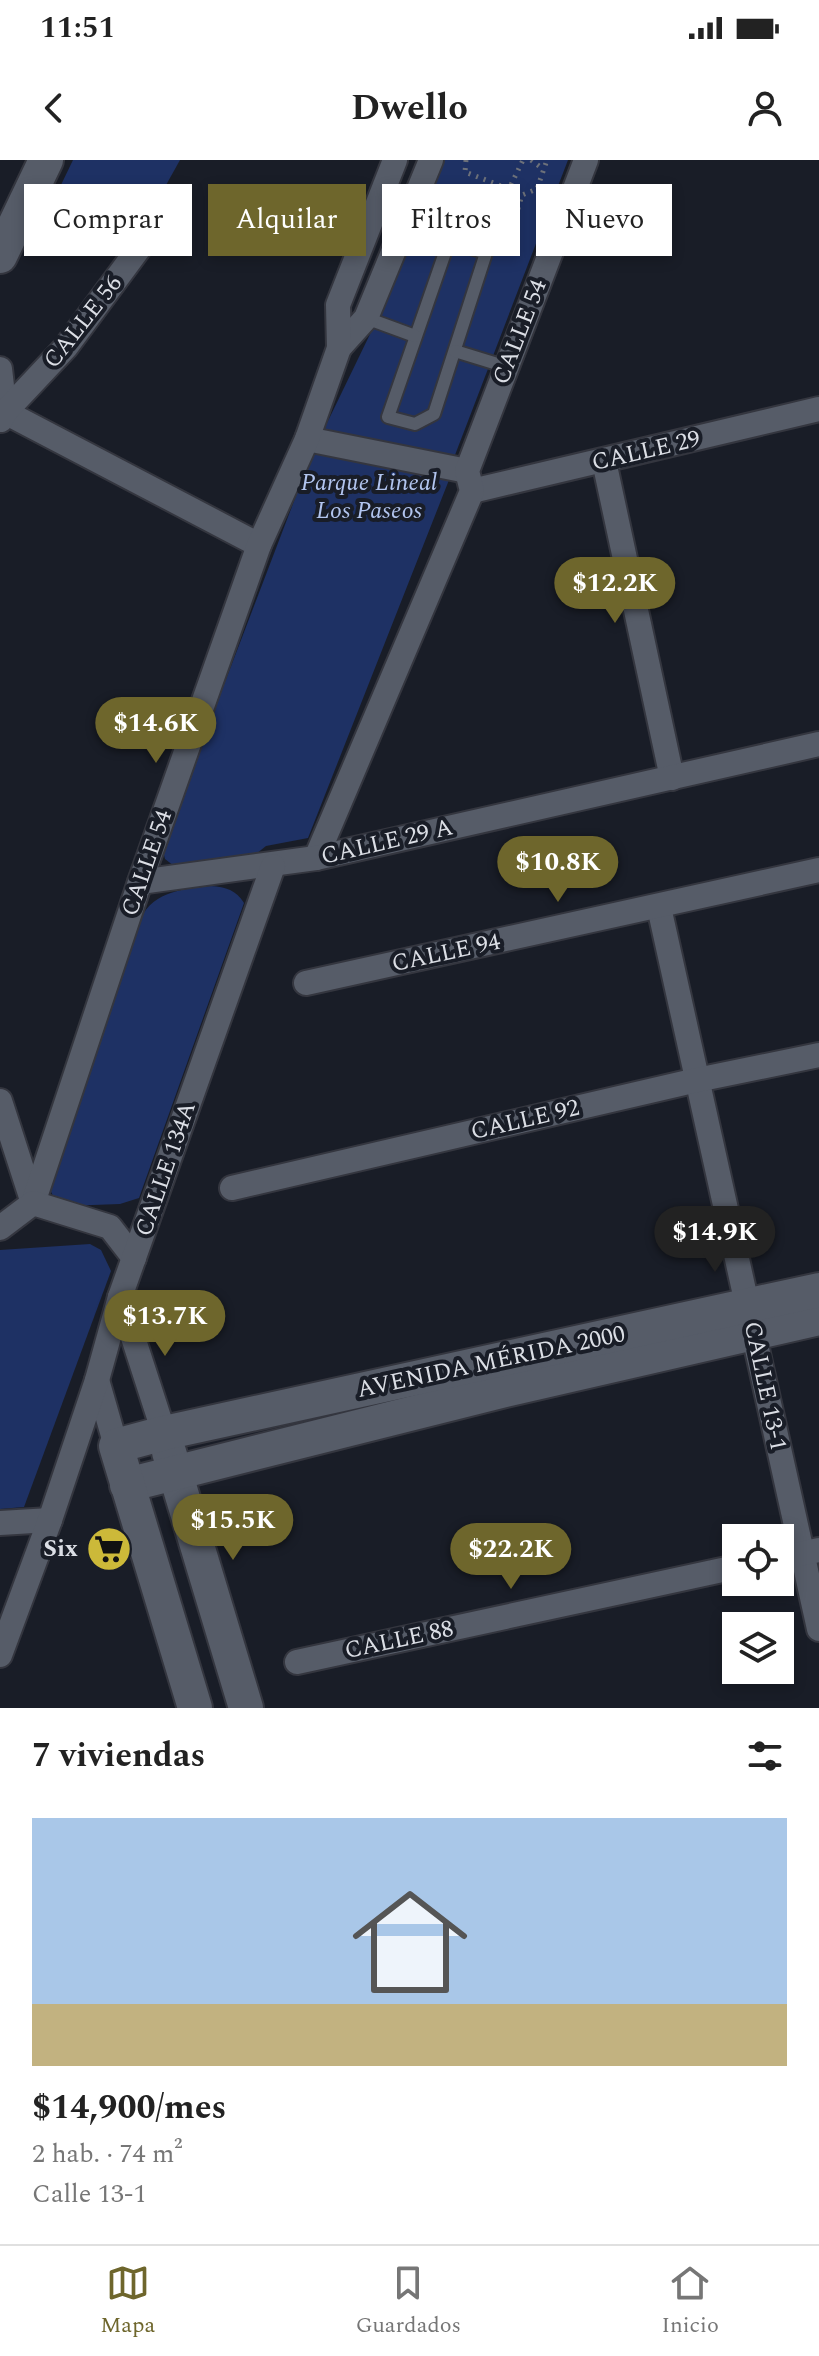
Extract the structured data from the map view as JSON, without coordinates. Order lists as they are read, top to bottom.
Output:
{
  "streets": {
    "main road": ["AVENIDA MÉRIDA 2000"],
    "street": [
      "CALLE 56",
      "CALLE 54",
      "CALLE 29",
      "CALLE 29 A",
      "CALLE 94",
      "CALLE 92",
      "CALLE 134A",
      "CALLE 13-1",
      "CALLE 88"
    ]
  },
  "crossings": [
    ["CALLE 54", "CALLE 29"],
    ["CALLE 54", "CALLE 29 A"],
    ["CALLE 29 A", "CALLE 134A"],
    ["CALLE 94", "CALLE 13-1"],
    ["CALLE 92", "CALLE 13-1"],
    ["AVENIDA MÉRIDA 2000", "CALLE 13-1"]
  ],
  "parks": ["Parque Lineal Los Paseos"],
  "places": {
    "supermarket": ["Six"]
  },
  "page": {
    "status": "11:51",
    "header": "Dwello",
    "chip": [
      "Comprar",
      "Alquilar",
      "Filtros",
      "Nuevo"
    ],
    "price": [
      "$12.2K",
      "$14.6K",
      "$10.8K",
      "$14.9K",
      "$13.7K",
      "$15.5K",
      "$22.2K"
    ],
    "heading": "7 viviendas",
    "list": [
      {
        "name": "$14,900/mes",
        "note": "2 hab. · 74 m² · Calle 13-1"
      }
    ],
    "tabs": ["Mapa", "Guardados", "Inicio"]
  }
}
